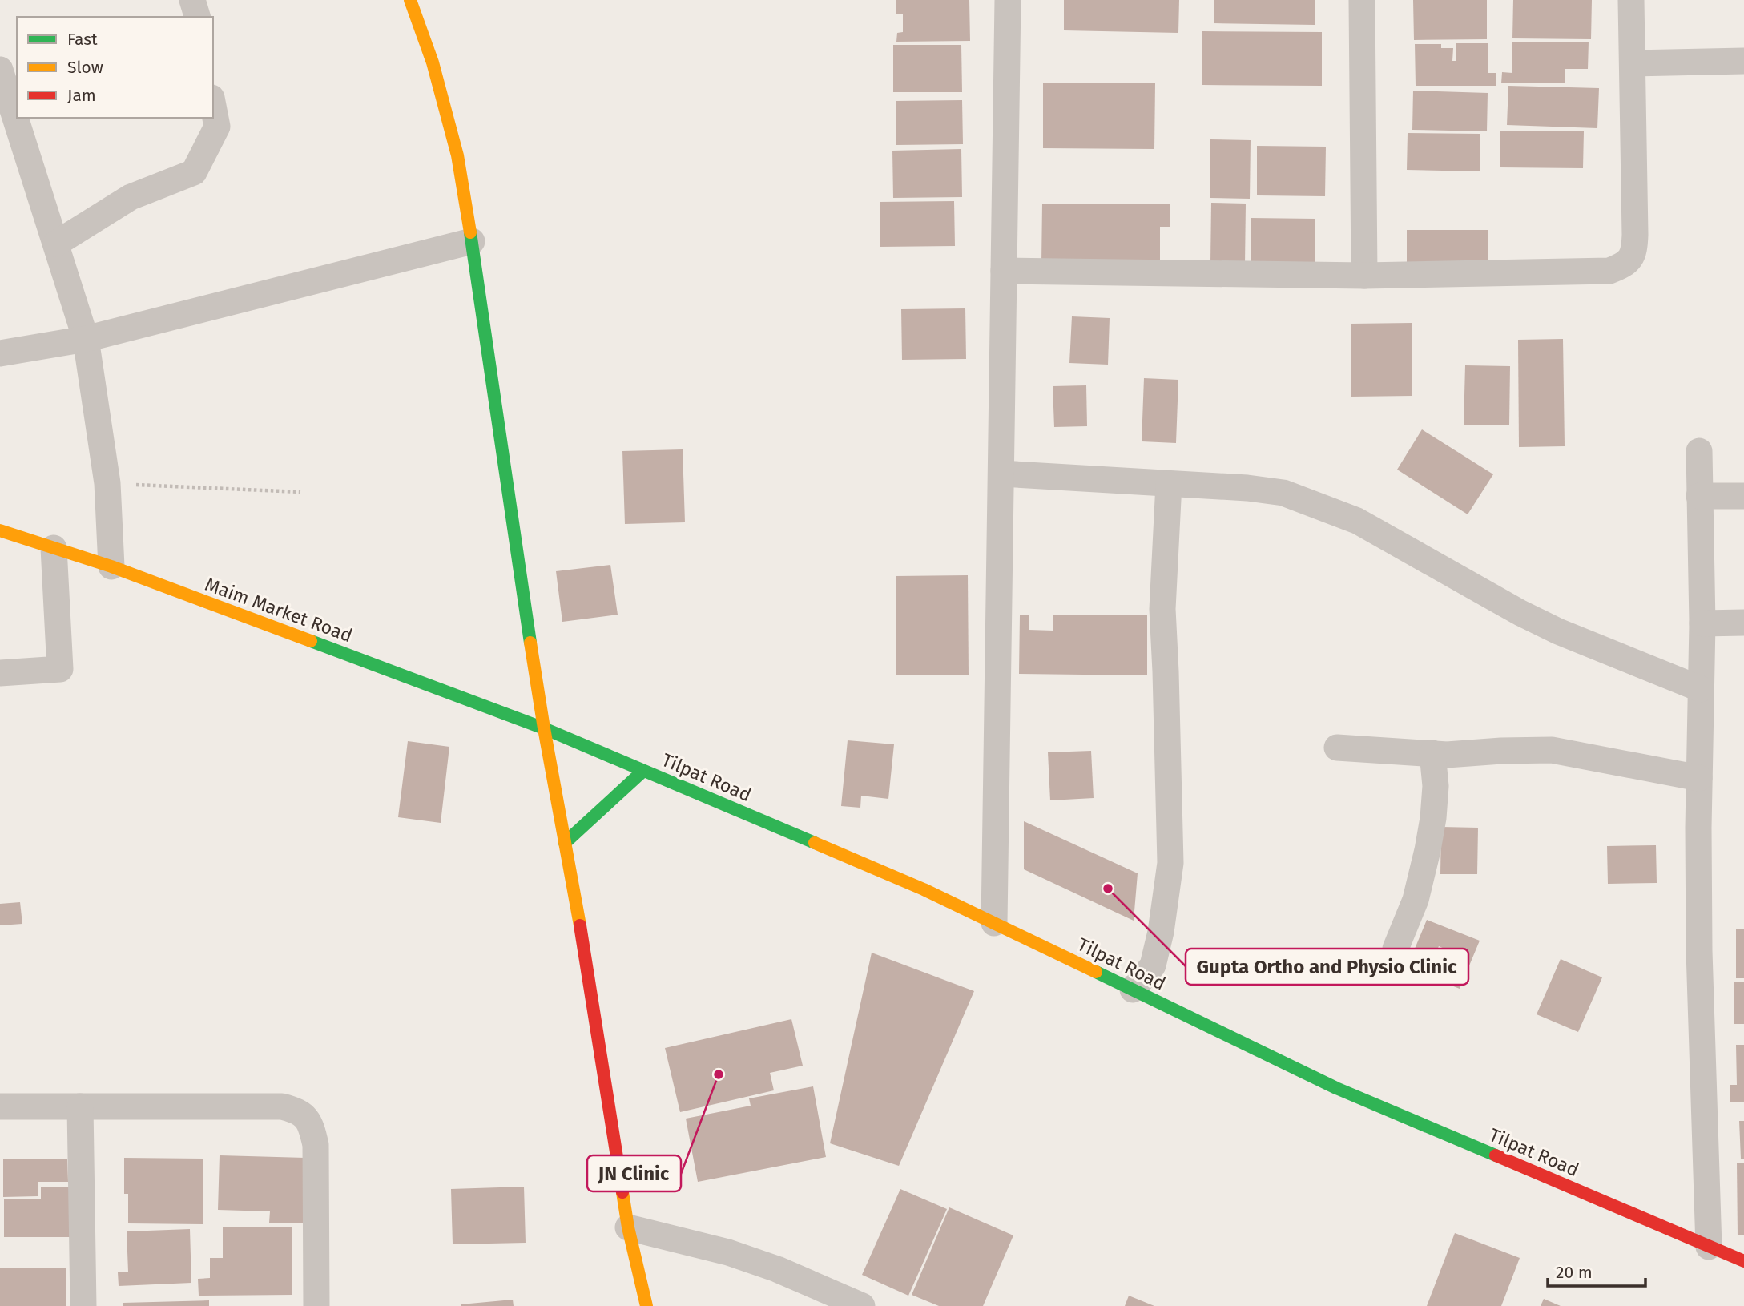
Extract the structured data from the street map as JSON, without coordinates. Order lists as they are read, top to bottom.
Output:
{
  "streets": {
    "street": ["Maim Market Road", "Tilpat Road"]
  },
  "crossings": [
    ["Maim Market Road", "Tilpat Road"]
  ],
  "places": ["Gupta Ortho and Physio Clinic", "JN Clinic"],
  "legend": ["Fast", "Slow", "Jam"],
  "scale_bar": "20 m"
}
